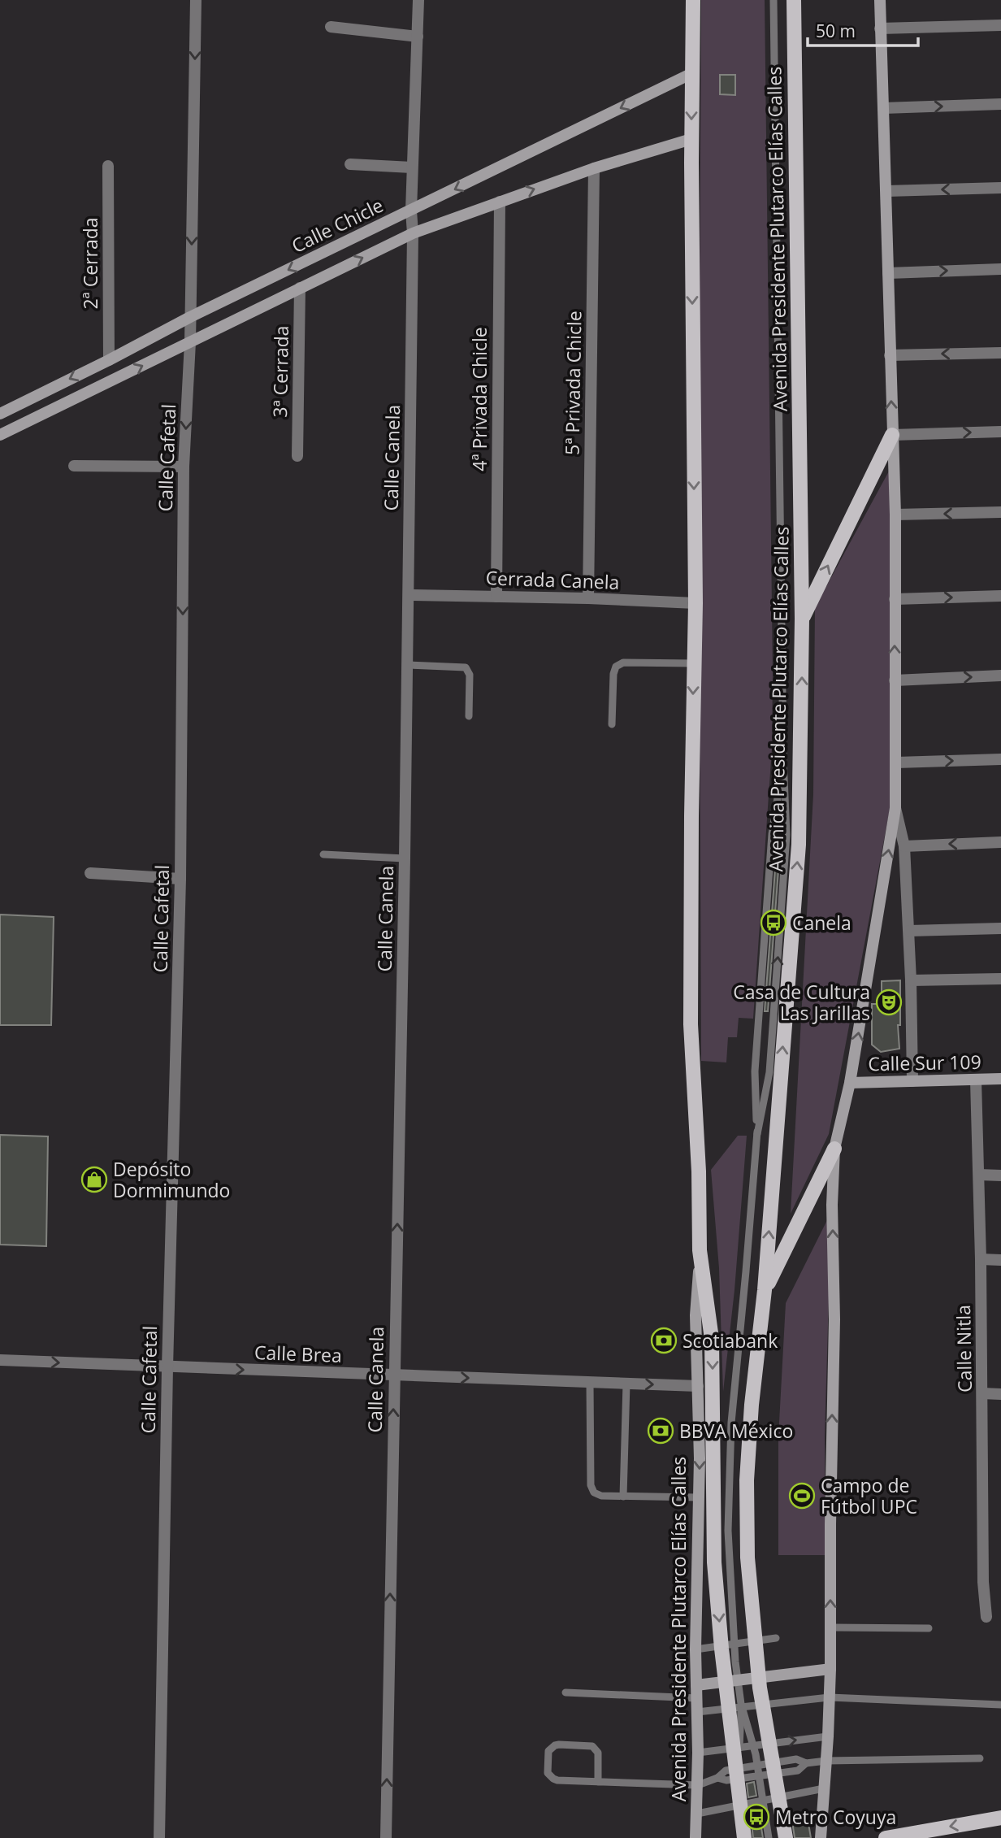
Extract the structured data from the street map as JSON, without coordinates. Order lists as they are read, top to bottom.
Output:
{
  "streets": {
    "main road": ["Avenida Presidente Plutarco Elías Calles"],
    "street": [
      "Calle Chicle",
      "2ª Cerrada",
      "3ª Cerrada",
      "5ª Privada Chicle",
      "4ª Privada Chicle",
      "Calle Cafetal",
      "Calle Canela",
      "Cerrada Canela",
      "Calle Sur 109",
      "Calle Nitla",
      "Calle Brea"
    ]
  },
  "crossings": [
    ["Calle Chicle", "Avenida Presidente Plutarco Elías Calles"],
    ["Calle Chicle", "2ª Cerrada"],
    ["Calle Chicle", "Calle Cafetal"],
    ["Calle Chicle", "Calle Canela"],
    ["Avenida Presidente Plutarco Elías Calles", "Cerrada Canela"],
    ["Avenida Presidente Plutarco Elías Calles", "Calle Brea"],
    ["5ª Privada Chicle", "Cerrada Canela"],
    ["4ª Privada Chicle", "Cerrada Canela"],
    ["Calle Cafetal", "Calle Brea"],
    ["Calle Canela", "Cerrada Canela"],
    ["Calle Canela", "Calle Brea"],
    ["Calle Sur 109", "Calle Nitla"]
  ],
  "one_way": ["Calle Cafetal", "Calle Canela", "Calle Brea"],
  "places": {
    "bus stop": ["Canela", "Metro Coyuya"],
    "theatre": ["Casa de Cultura Las Jarillas"],
    "shop": ["Depósito Dormimundo"],
    "bank": ["Scotiabank", "BBVA México"],
    "sports": ["Campo de Fútbol UPC"]
  },
  "scale_bar": "50 m"
}
